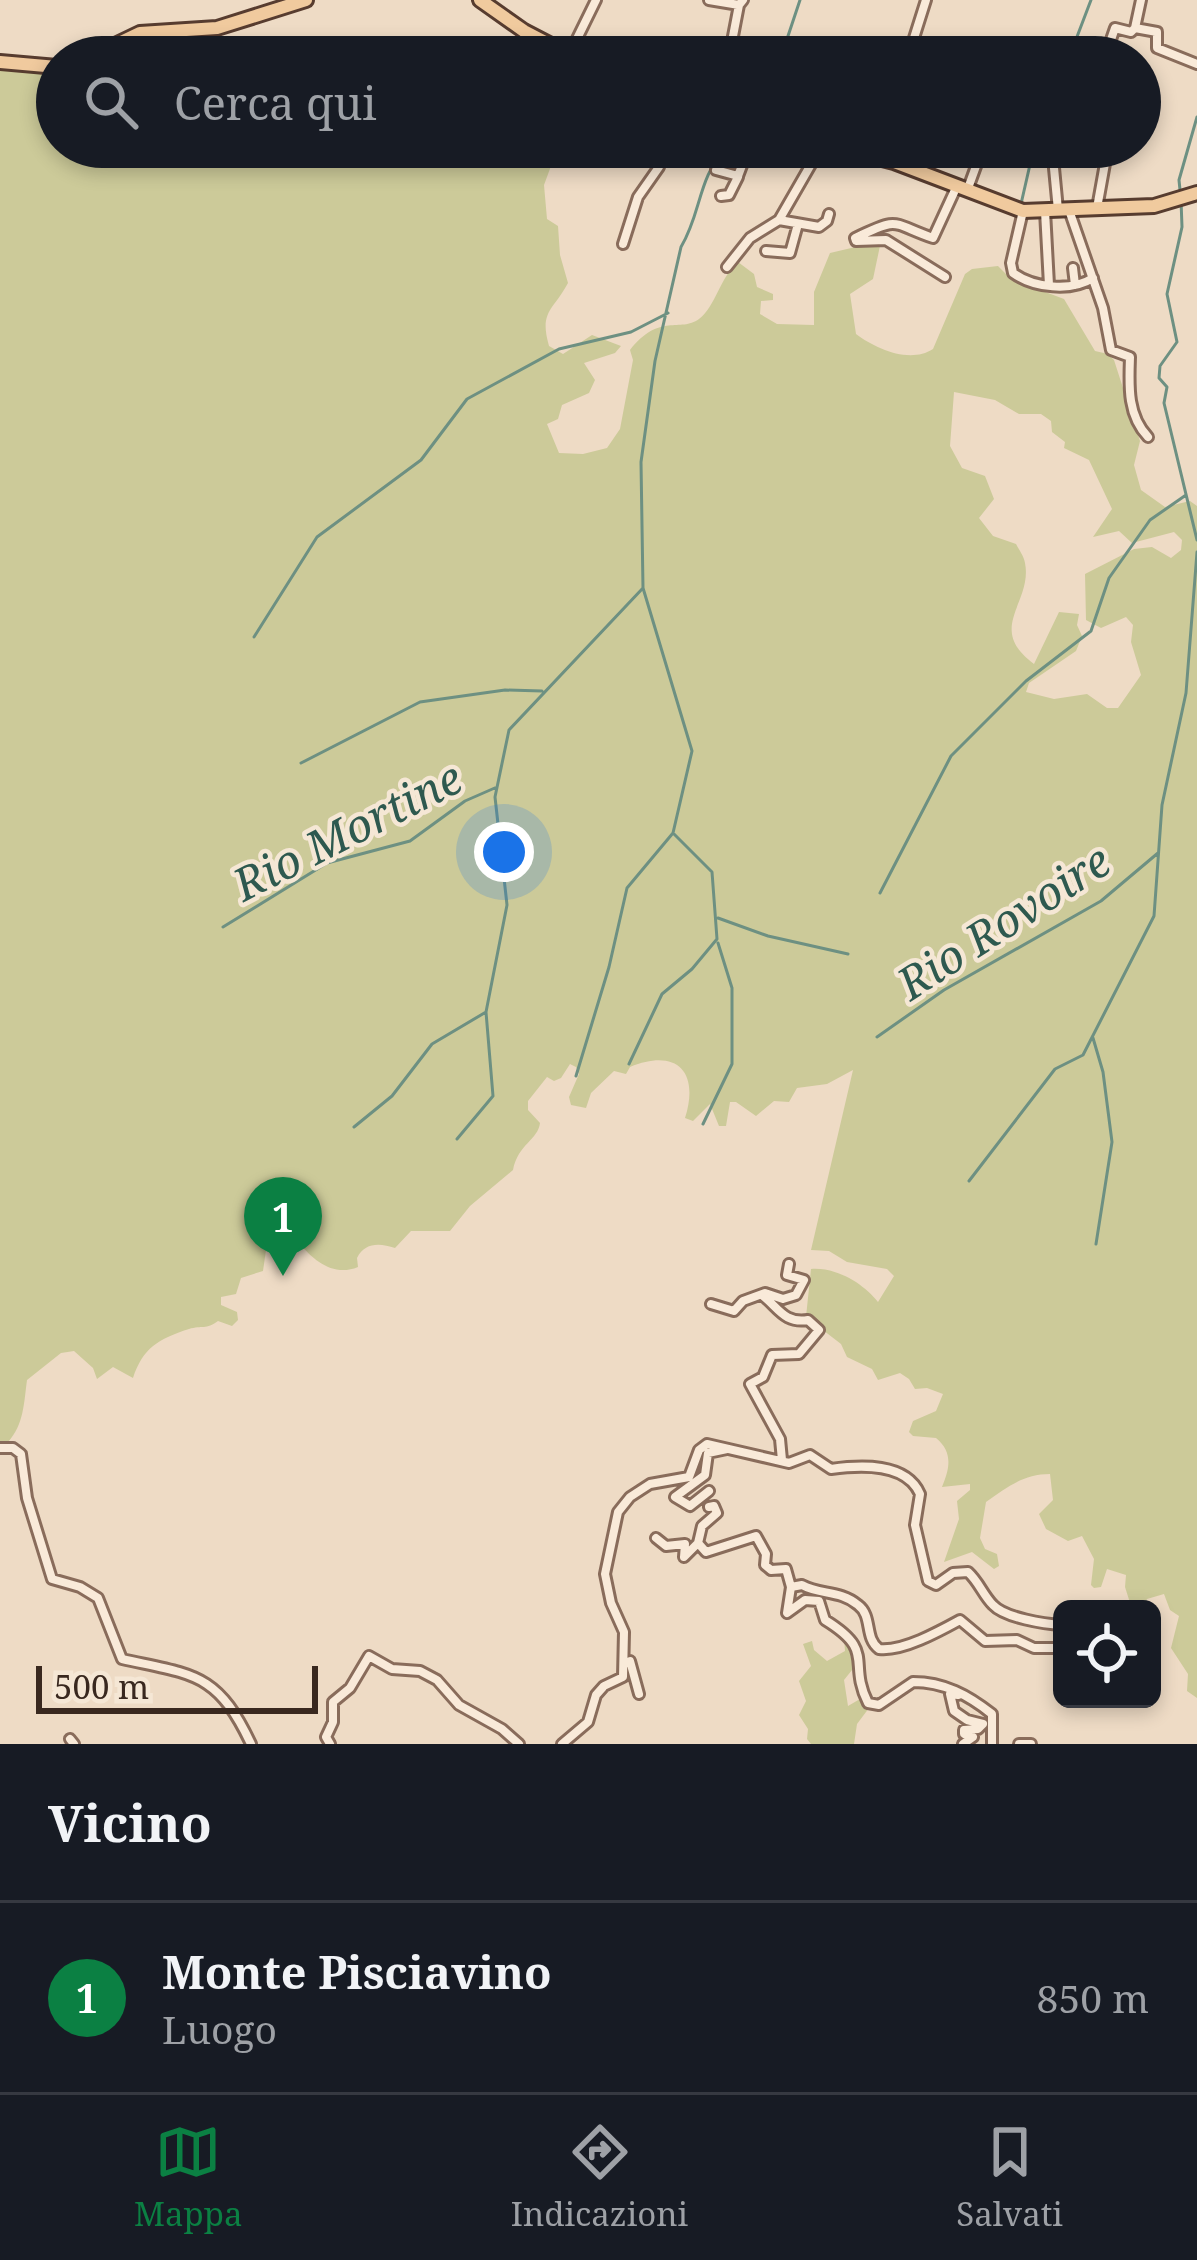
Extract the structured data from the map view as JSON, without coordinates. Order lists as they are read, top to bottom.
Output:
{
  "water": ["Rio Mortine", "Rio Rovoire"],
  "scale_bar": "500 m",
  "page": {
    "search": "Cerca qui",
    "pins": "1",
    "scale": "500 m",
    "heading": "Vicino",
    "list": [
      {
        "mark": "1",
        "name": "Monte Pisciavino",
        "note": "Luogo",
        "value": "850 m"
      }
    ],
    "nav": ["Mappa", "Indicazioni", "Salvati"]
  }
}
